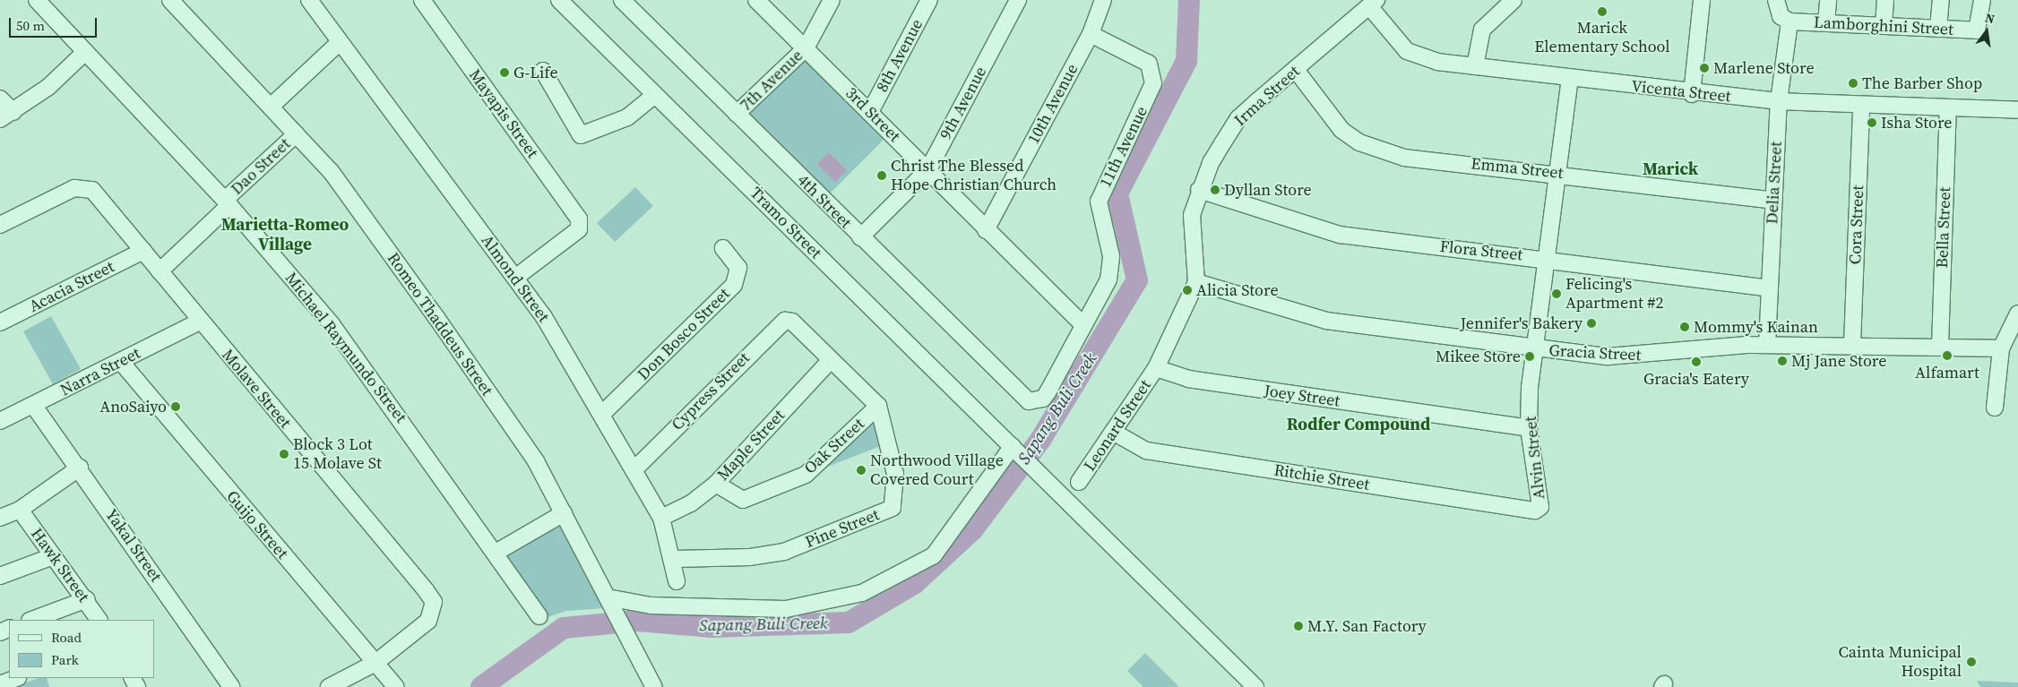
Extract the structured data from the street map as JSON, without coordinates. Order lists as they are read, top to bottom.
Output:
{
  "streets": {
    "street": [
      "Lamborghini Street",
      "8th Avenue",
      "7th Avenue",
      "Vicenta Street",
      "Irma Street",
      "9th Avenue",
      "10th Avenue",
      "Mayapis Street",
      "3rd Street",
      "11th Avenue",
      "Dao Street",
      "Emma Street",
      "Delia Street",
      "4th Street",
      "Tramo Street",
      "Cora Street",
      "Bella Street",
      "Flora Street",
      "Almond Street",
      "Acacia Street",
      "Romeo Thaddeus Street",
      "Don Bosco Street",
      "Michael Raymundo Street",
      "Gracia Street",
      "Narra Street",
      "Molave Street",
      "Cypress Street",
      "Joey Street",
      "Leonard Street",
      "Maple Street",
      "Oak Street",
      "Alvin Street",
      "Ritchie Street",
      "Guijo Street",
      "Pine Street",
      "Yakal Street",
      "Hawk Street"
    ]
  },
  "crossings": [
    ["Lamborghini Street", "Delia Street"],
    ["8th Avenue", "3rd Street"],
    ["7th Avenue", "3rd Street"],
    ["7th Avenue", "4th Street"],
    ["Vicenta Street", "Irma Street"],
    ["Vicenta Street", "Delia Street"],
    ["Vicenta Street", "Cora Street"],
    ["Vicenta Street", "Bella Street"],
    ["Vicenta Street", "Alvin Street"],
    ["Irma Street", "Emma Street"],
    ["Irma Street", "Flora Street"],
    ["Irma Street", "Gracia Street"],
    ["Irma Street", "Joey Street"],
    ["Irma Street", "Leonard Street"],
    ["9th Avenue", "3rd Street"],
    ["9th Avenue", "4th Street"],
    ["10th Avenue", "3rd Street"],
    ["10th Avenue", "11th Avenue"],
    ["Mayapis Street", "Almond Street"],
    ["3rd Street", "11th Avenue"],
    ["11th Avenue", "4th Street"],
    ["Dao Street", "Romeo Thaddeus Street"],
    ["Dao Street", "Michael Raymundo Street"],
    ["Dao Street", "Molave Street"],
    ["Emma Street", "Delia Street"],
    ["Emma Street", "Alvin Street"],
    ["Delia Street", "Flora Street"],
    ["Delia Street", "Gracia Street"],
    ["Cora Street", "Gracia Street"],
    ["Bella Street", "Gracia Street"],
    ["Flora Street", "Alvin Street"],
    ["Almond Street", "Don Bosco Street"],
    ["Almond Street", "Cypress Street"],
    ["Almond Street", "Maple Street"],
    ["Almond Street", "Pine Street"],
    ["Acacia Street", "Molave Street"],
    ["Gracia Street", "Alvin Street"],
    ["Narra Street", "Molave Street"],
    ["Narra Street", "Guijo Street"],
    ["Narra Street", "Yakal Street"],
    ["Molave Street", "Guijo Street"],
    ["Cypress Street", "Maple Street"],
    ["Joey Street", "Leonard Street"],
    ["Joey Street", "Alvin Street"],
    ["Leonard Street", "Ritchie Street"],
    ["Maple Street", "Oak Street"],
    ["Oak Street", "Pine Street"],
    ["Alvin Street", "Ritchie Street"]
  ],
  "districts": ["Marick", "Marietta-Romeo Village", "Rodfer Compound"],
  "water": ["Sapang Buli Creek"],
  "places": [
    "Marick Elementary School",
    "Marlene Store",
    "G-Life",
    "The Barber Shop",
    "Isha Store",
    "Christ The Blessed Hope Christian Church",
    "Dyllan Store",
    "Alicia Store",
    "Felicing's Apartment #2",
    "Jennifer's Bakery",
    "Mommy's Kainan",
    "Alfamart",
    "Mikee Store",
    "Mj Jane Store",
    "Gracia's Eatery",
    "AnoSaiyo",
    "Block 3 Lot 15 Molave St",
    "Northwood Village Covered Court",
    "M.Y. San Factory",
    "Cainta Municipal Hospital"
  ],
  "legend": ["Road", "Park"],
  "scale_bar": "50 m",
  "north": "top"
}
